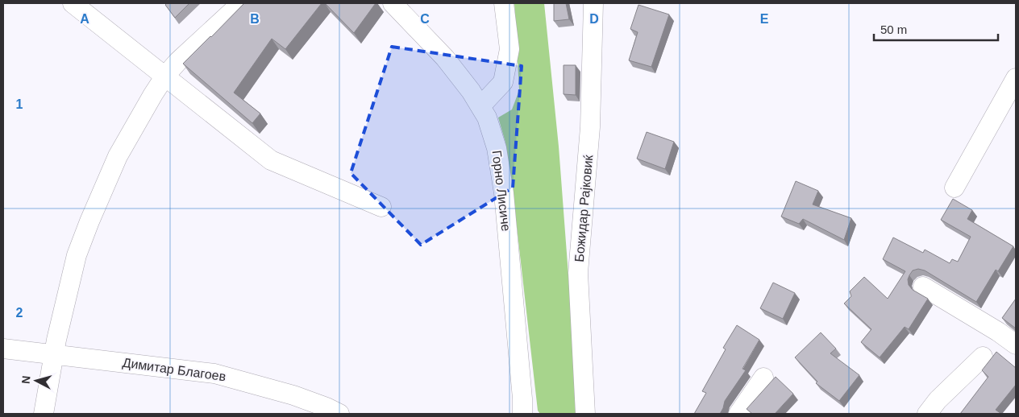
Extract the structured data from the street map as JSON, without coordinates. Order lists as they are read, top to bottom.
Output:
{
  "streets": {
    "street": ["Горно Лисиче", "Божидар Рајковиќ", "Димитар Благоев"]
  },
  "scale_bar": "50 m",
  "north": "left",
  "grid": {
    "columns": [
      "A",
      "B",
      "C",
      "D",
      "E"
    ],
    "rows": ["1", "2"]
  }
}
